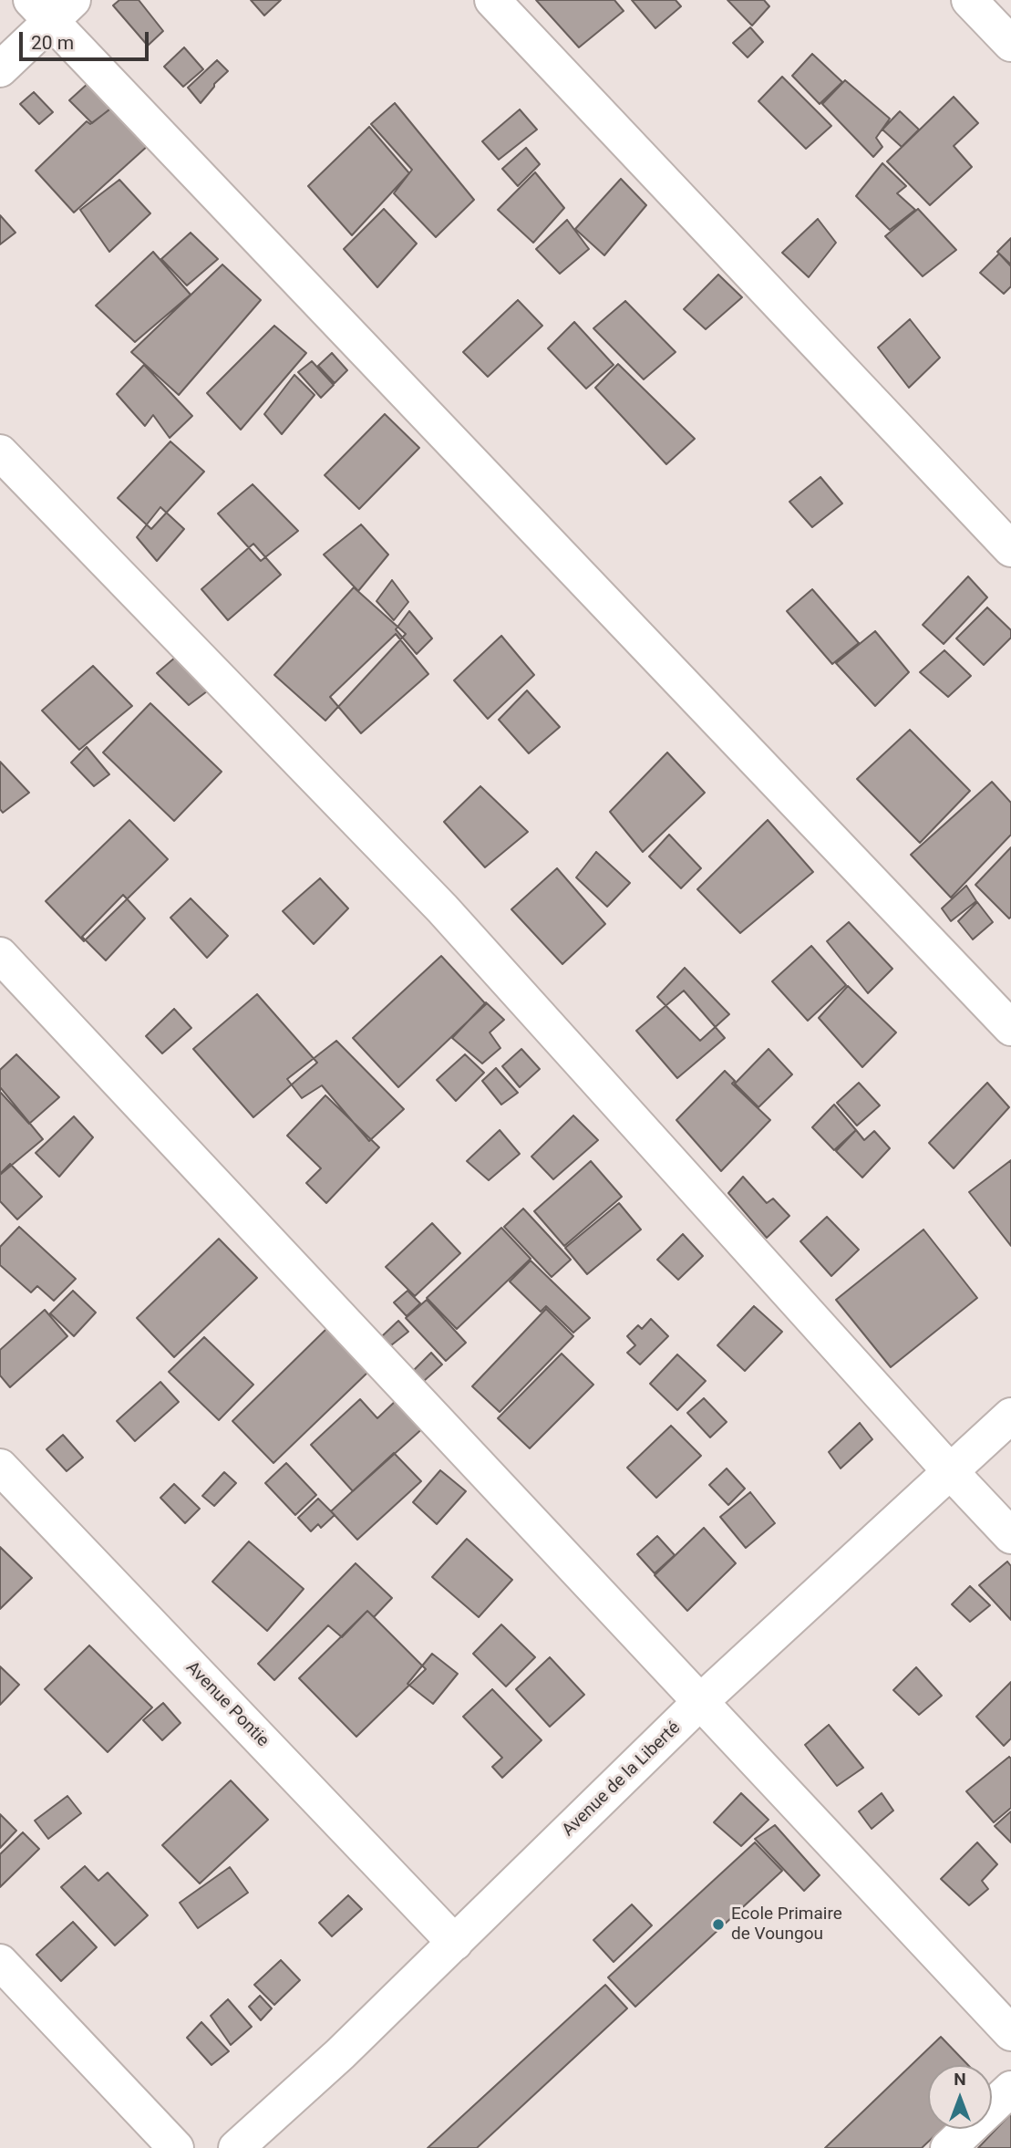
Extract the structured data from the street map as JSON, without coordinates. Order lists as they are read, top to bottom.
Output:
{
  "streets": {
    "street": ["Avenue Pontie", "Avenue de la Liberté"]
  },
  "crossings": [
    ["Avenue Pontie", "Avenue de la Liberté"]
  ],
  "places": ["Ecole Primaire de Voungou"],
  "scale_bar": "20 m",
  "north": "top"
}
